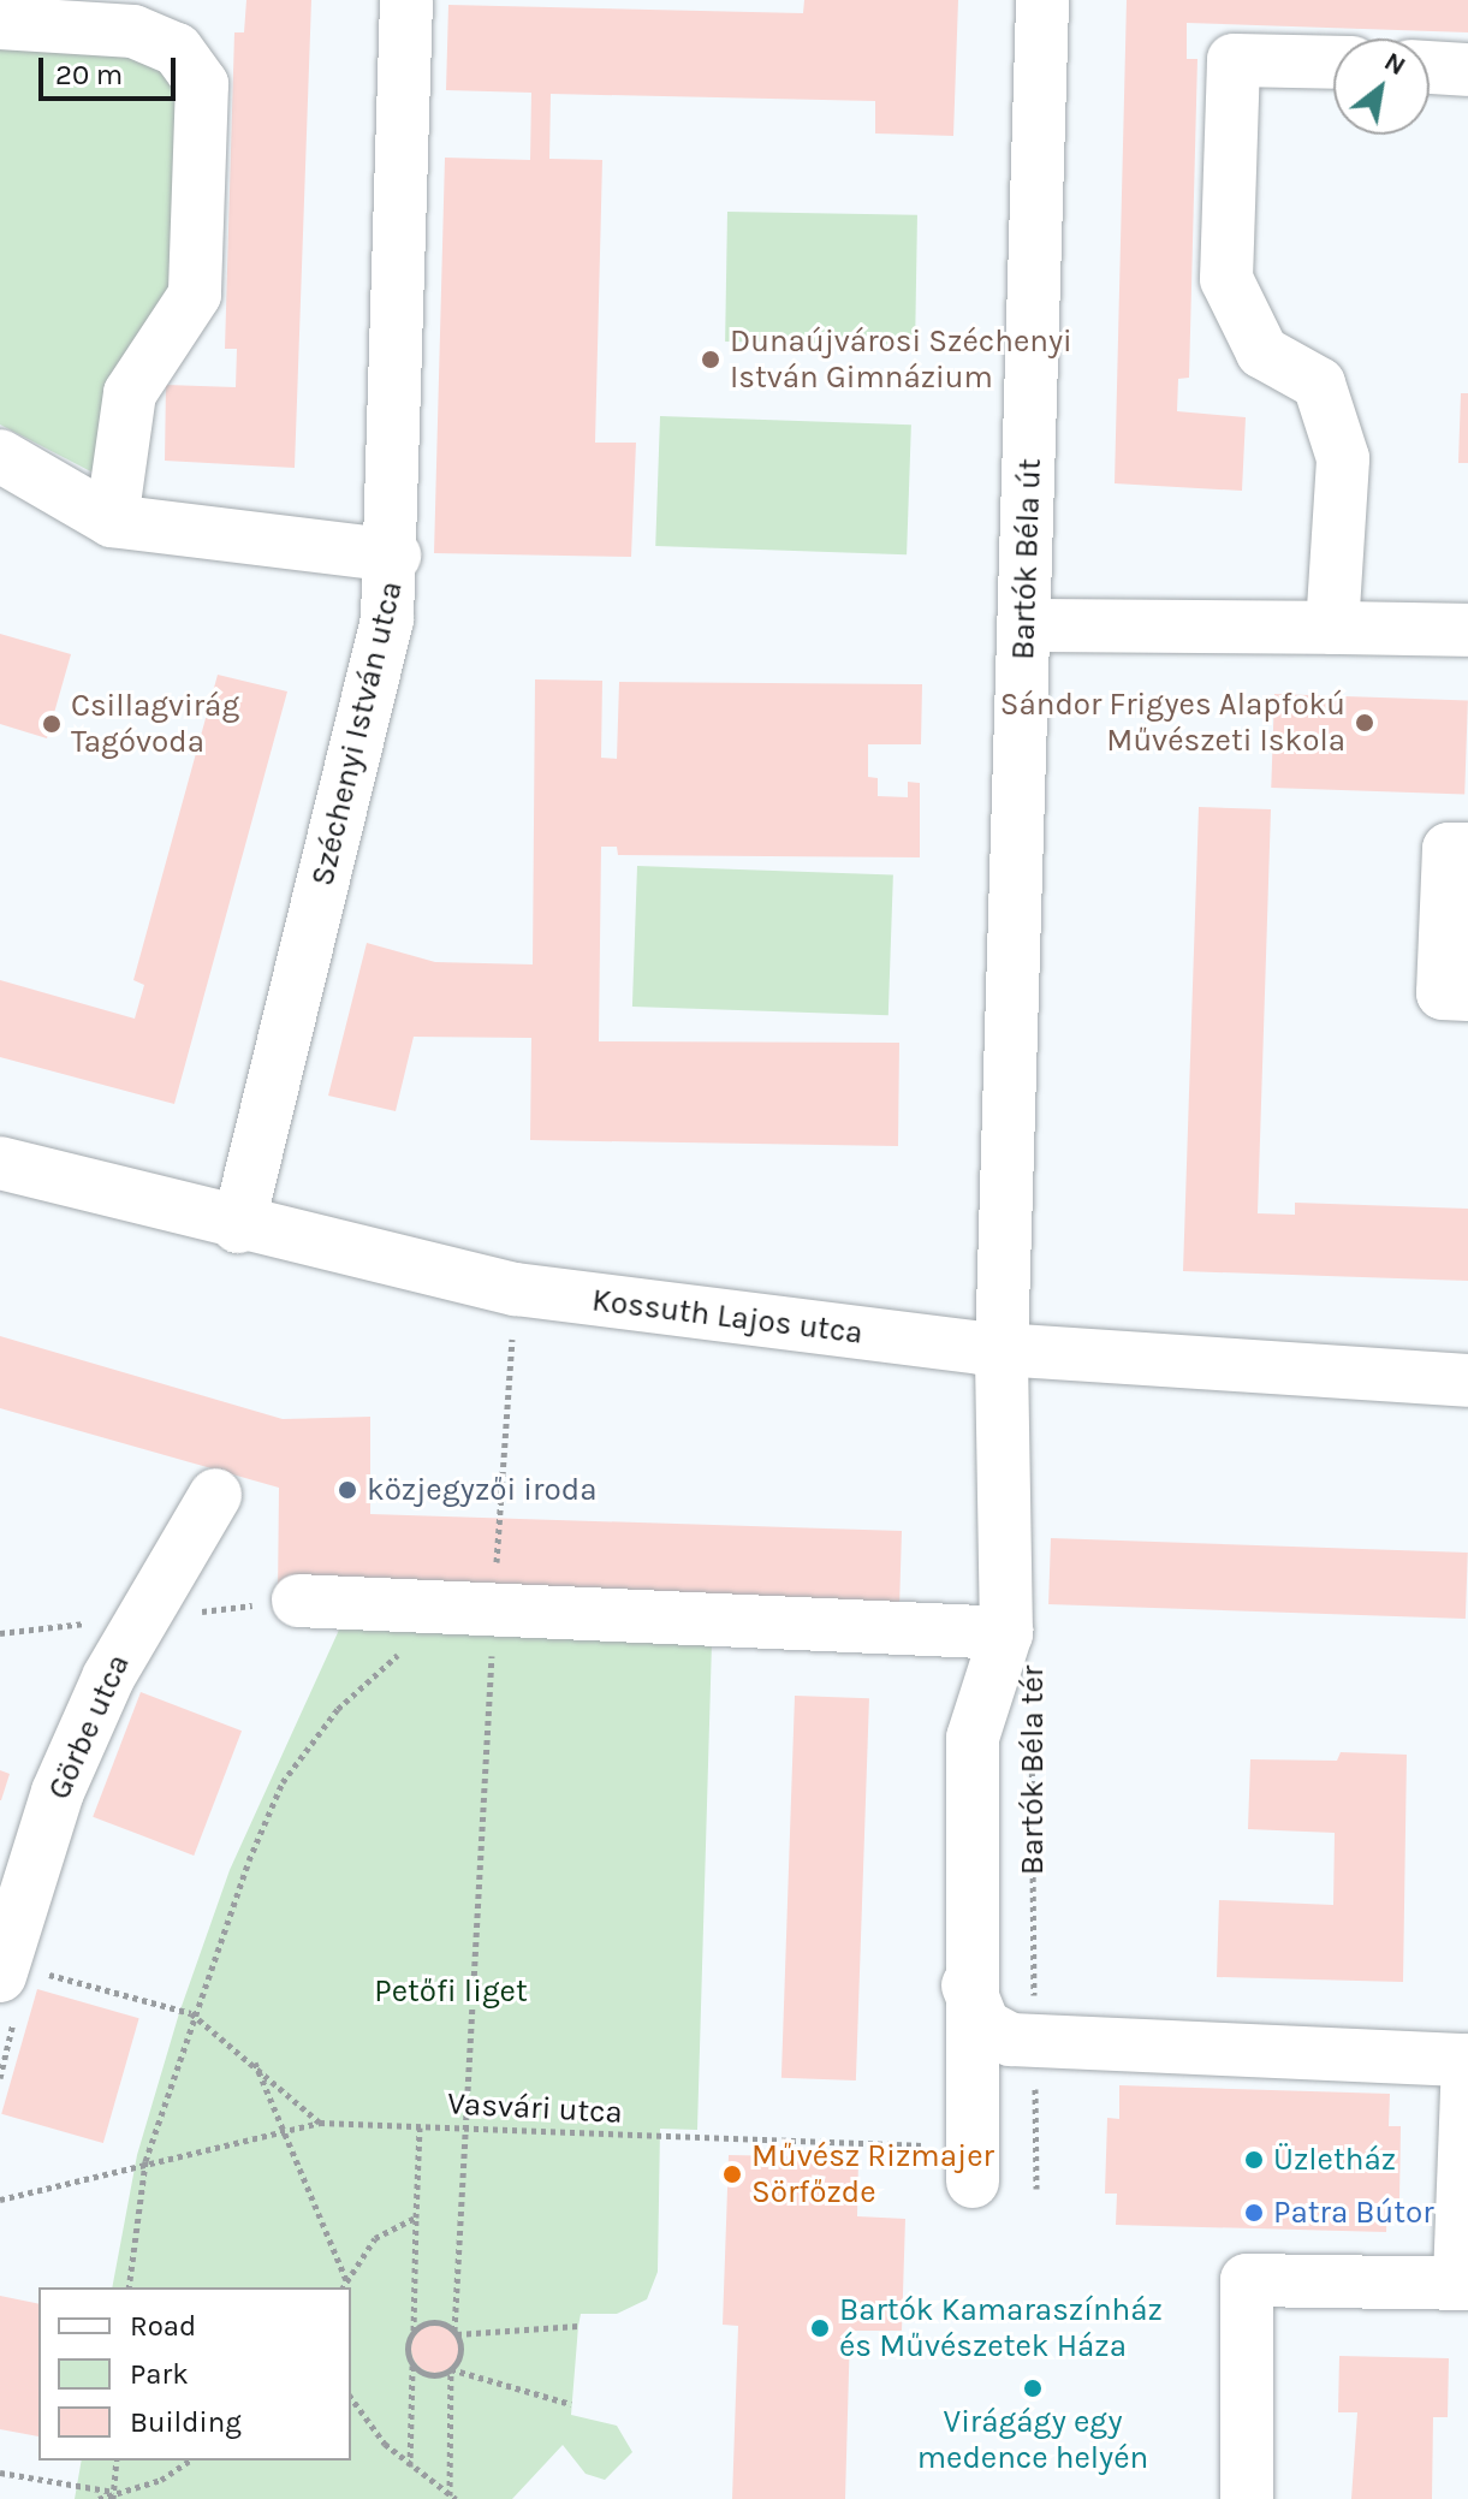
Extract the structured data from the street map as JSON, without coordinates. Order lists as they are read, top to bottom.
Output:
{
  "streets": {
    "street": [
      "Bartók Béla út",
      "Széchenyi István utca",
      "Kossuth Lajos utca",
      "Görbe utca",
      "Bartók Béla tér"
    ],
    "path": ["Vasvári utca"]
  },
  "crossings": [
    ["Bartók Béla út", "Kossuth Lajos utca"],
    ["Bartók Béla út", "Bartók Béla tér"],
    ["Széchenyi István utca", "Kossuth Lajos utca"],
    ["Kossuth Lajos utca", "Bartók Béla tér"],
    ["Bartók Béla tér", "Vasvári utca"]
  ],
  "parks": ["Petőfi liget"],
  "places": [
    "Dunaújvárosi Széchenyi István Gimnázium",
    "Sándor Frigyes Alapfokú Művészeti Iskola",
    "Csillagvirág Tagóvoda",
    "közjegyzői iroda",
    "Üzletház",
    "Művész Rizmajer Sörfőzde",
    "Patra Bútor",
    "Bartók Kamaraszínház és Művészetek Háza",
    "Virágágy egy medence helyén"
  ],
  "legend": ["Road", "Park", "Building"],
  "scale_bar": "20 m",
  "north": "top right"
}
